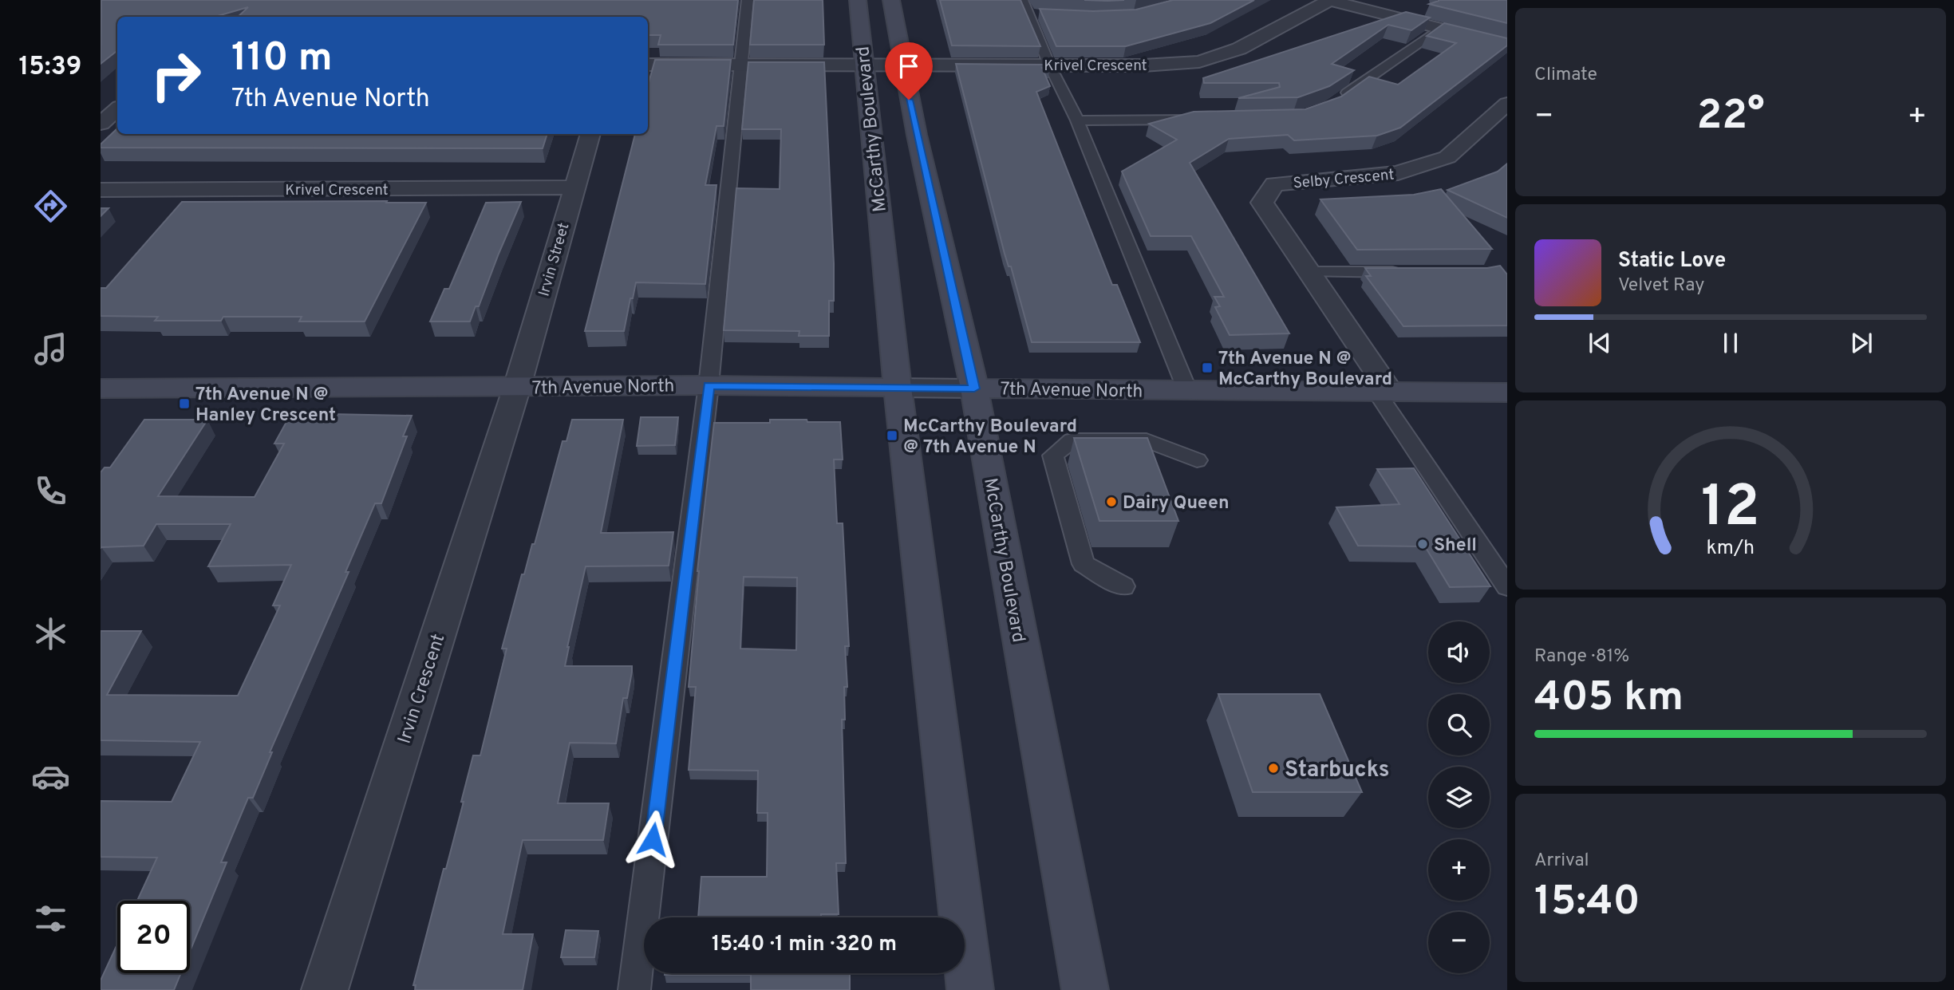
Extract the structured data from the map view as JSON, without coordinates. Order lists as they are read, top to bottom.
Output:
{
  "streets": {
    "main road": ["McCarthy Boulevard", "7th Avenue North"],
    "street": [
      "Krivel Crescent",
      "Selby Crescent",
      "Irvin Street",
      "Irvin Crescent"
    ]
  },
  "crossings": [
    ["Krivel Crescent", "McCarthy Boulevard"],
    ["Krivel Crescent", "Irvin Street"],
    ["McCarthy Boulevard", "7th Avenue North"],
    ["Selby Crescent", "7th Avenue North"],
    ["Irvin Street", "7th Avenue North"],
    ["Irvin Street", "Irvin Crescent"],
    ["7th Avenue North", "Irvin Crescent"]
  ],
  "places": {
    "transit": ["7th Avenue N @ McCarthy Boulevard", "7th Avenue N @ Hanley Crescent", "McCarthy Boulevard @ 7th Avenue N"],
    "other": ["Dairy Queen", "Shell", "Starbucks"]
  },
  "page": {
    "tabs": "15:39",
    "tile": [
      "Climate",
      ["Range · 81%", "405 km"],
      ["Arrival", "15:40"]
    ],
    "turn": ["110 m", "7th Avenue North"],
    "heat": ["−", "22°", "+"],
    "song": ["Static Love", "Velvet Ray"],
    "map_buttons": ["+", "−"],
    "limit": "20",
    "trip": "15:40 · 1 min · 320 m",
    "gauge": ["12", "km/h"]
  }
}
